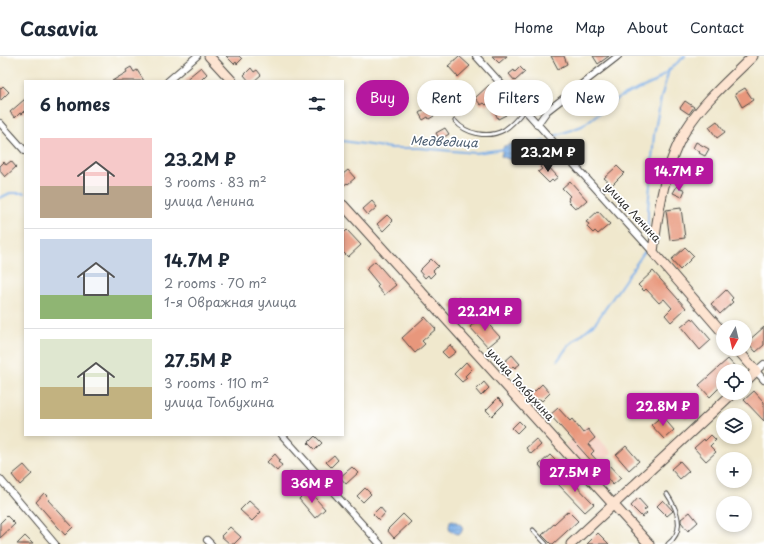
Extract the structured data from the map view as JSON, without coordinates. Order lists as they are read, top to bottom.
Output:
{
  "streets": {
    "street": ["улица Ленина", "улица Толбухина"]
  },
  "water": ["Медведица"],
  "north": "bottom",
  "page": {
    "header": "Casavia",
    "nav": [
      "Home",
      "Map",
      "About",
      "Contact"
    ],
    "chip": [
      "Buy",
      "Rent",
      "Filters",
      "New"
    ],
    "heading": "6 homes",
    "list": [
      {
        "name": "23.2M ₽",
        "note": "3 rooms · 83 m² · улица Ленина"
      },
      {
        "name": "14.7M ₽",
        "note": "2 rooms · 70 m² · 1-я Овражная улица"
      },
      {
        "name": "27.5M ₽",
        "note": "3 rooms · 110 m² · улица Толбухина"
      }
    ],
    "price": [
      "23.2M ₽",
      "14.7M ₽",
      "22.2M ₽",
      "22.8M ₽",
      "27.5M ₽",
      "36M ₽"
    ],
    "map_buttons": ["+", "−"]
  }
}
